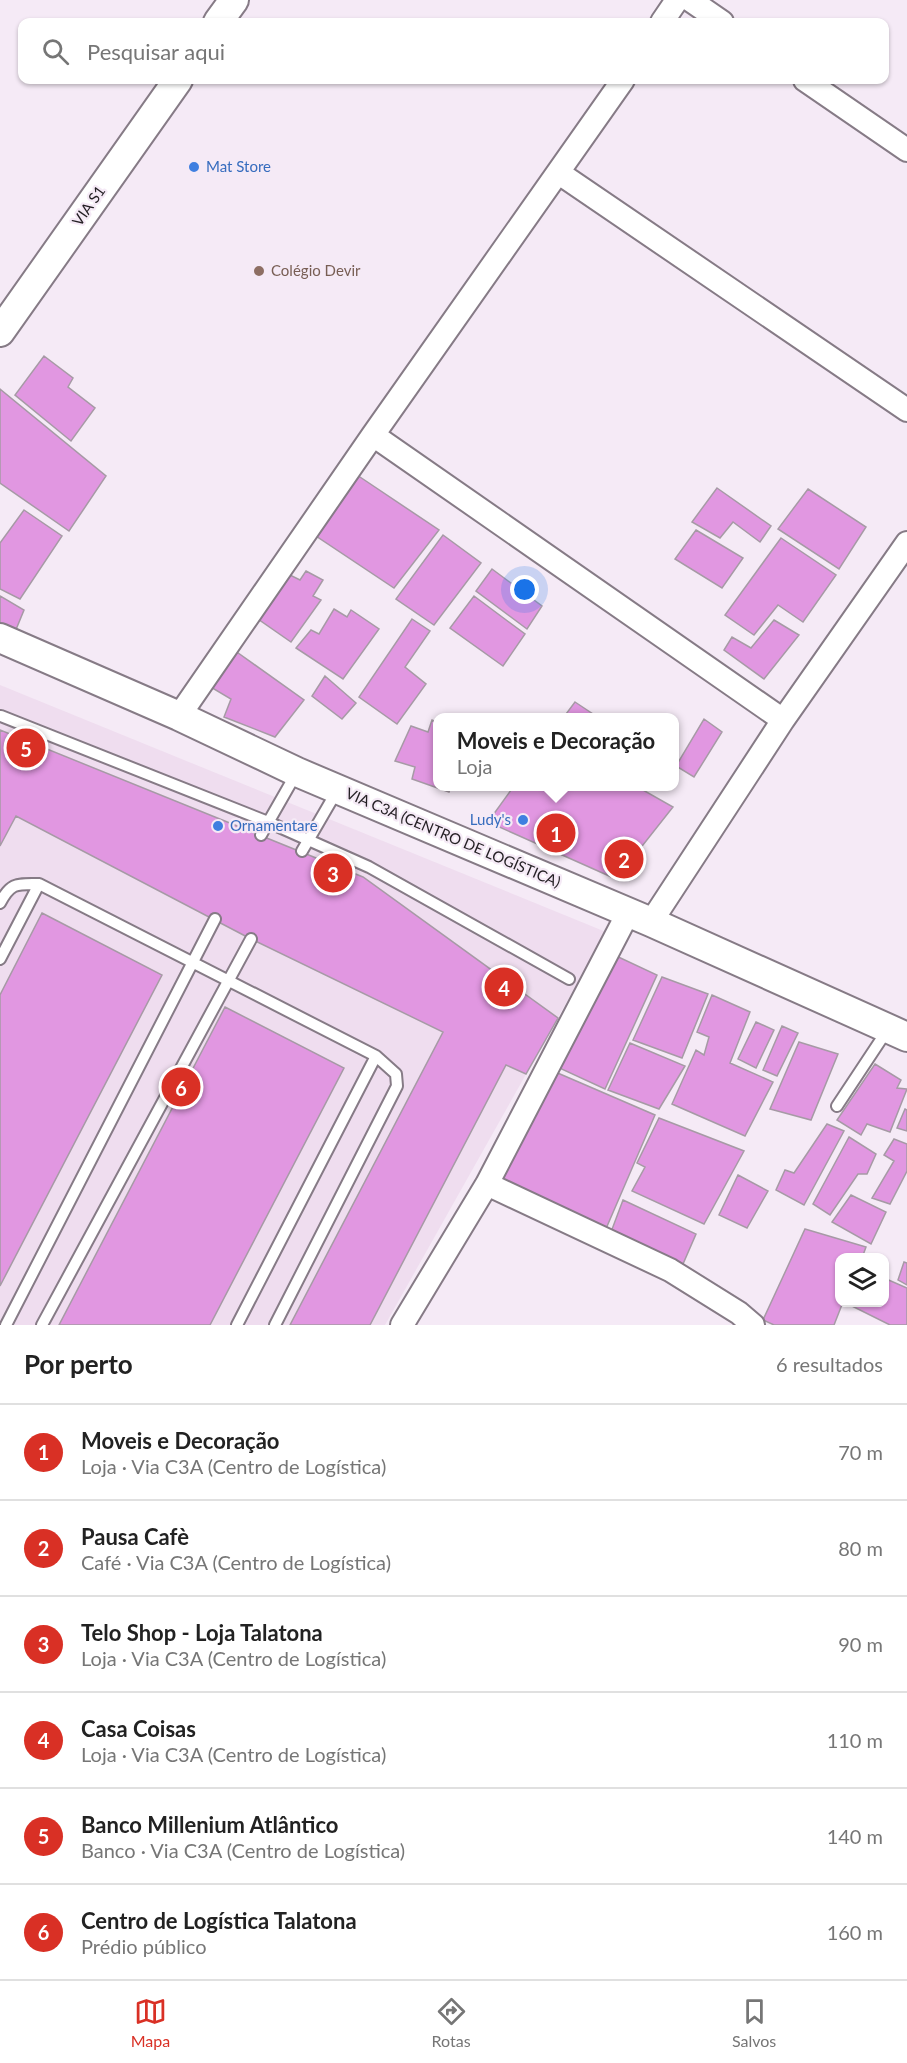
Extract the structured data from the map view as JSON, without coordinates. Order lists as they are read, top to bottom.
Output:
{
  "streets": {
    "street": ["VIA S1", "VIA C3A (CENTRO DE LOGÍSTICA)"]
  },
  "places": [
    "Mat Store",
    "Colégio Devir",
    "Ludy's",
    "Ornamentare"
  ],
  "page": {
    "search": "Pesquisar aqui",
    "popup": ["Moveis e Decoração", "Loja"],
    "pins": [
      "5",
      "1",
      "2",
      "3",
      "4",
      "6"
    ],
    "heading": ["Por perto", "6 resultados"],
    "list": [
      {
        "mark": "1",
        "name": "Moveis e Decoração",
        "note": "Loja · Via C3A (Centro de Logística)",
        "value": "70 m"
      },
      {
        "mark": "2",
        "name": "Pausa Cafè",
        "note": "Café · Via C3A (Centro de Logística)",
        "value": "80 m"
      },
      {
        "mark": "3",
        "name": "Telo Shop - Loja Talatona",
        "note": "Loja · Via C3A (Centro de Logística)",
        "value": "90 m"
      },
      {
        "mark": "4",
        "name": "Casa Coisas",
        "note": "Loja · Via C3A (Centro de Logística)",
        "value": "110 m"
      },
      {
        "mark": "5",
        "name": "Banco Millenium Atlântico",
        "note": "Banco · Via C3A (Centro de Logística)",
        "value": "140 m"
      },
      {
        "mark": "6",
        "name": "Centro de Logística Talatona",
        "note": "Prédio público",
        "value": "160 m"
      }
    ],
    "nav": ["Mapa", "Rotas", "Salvos"]
  }
}
